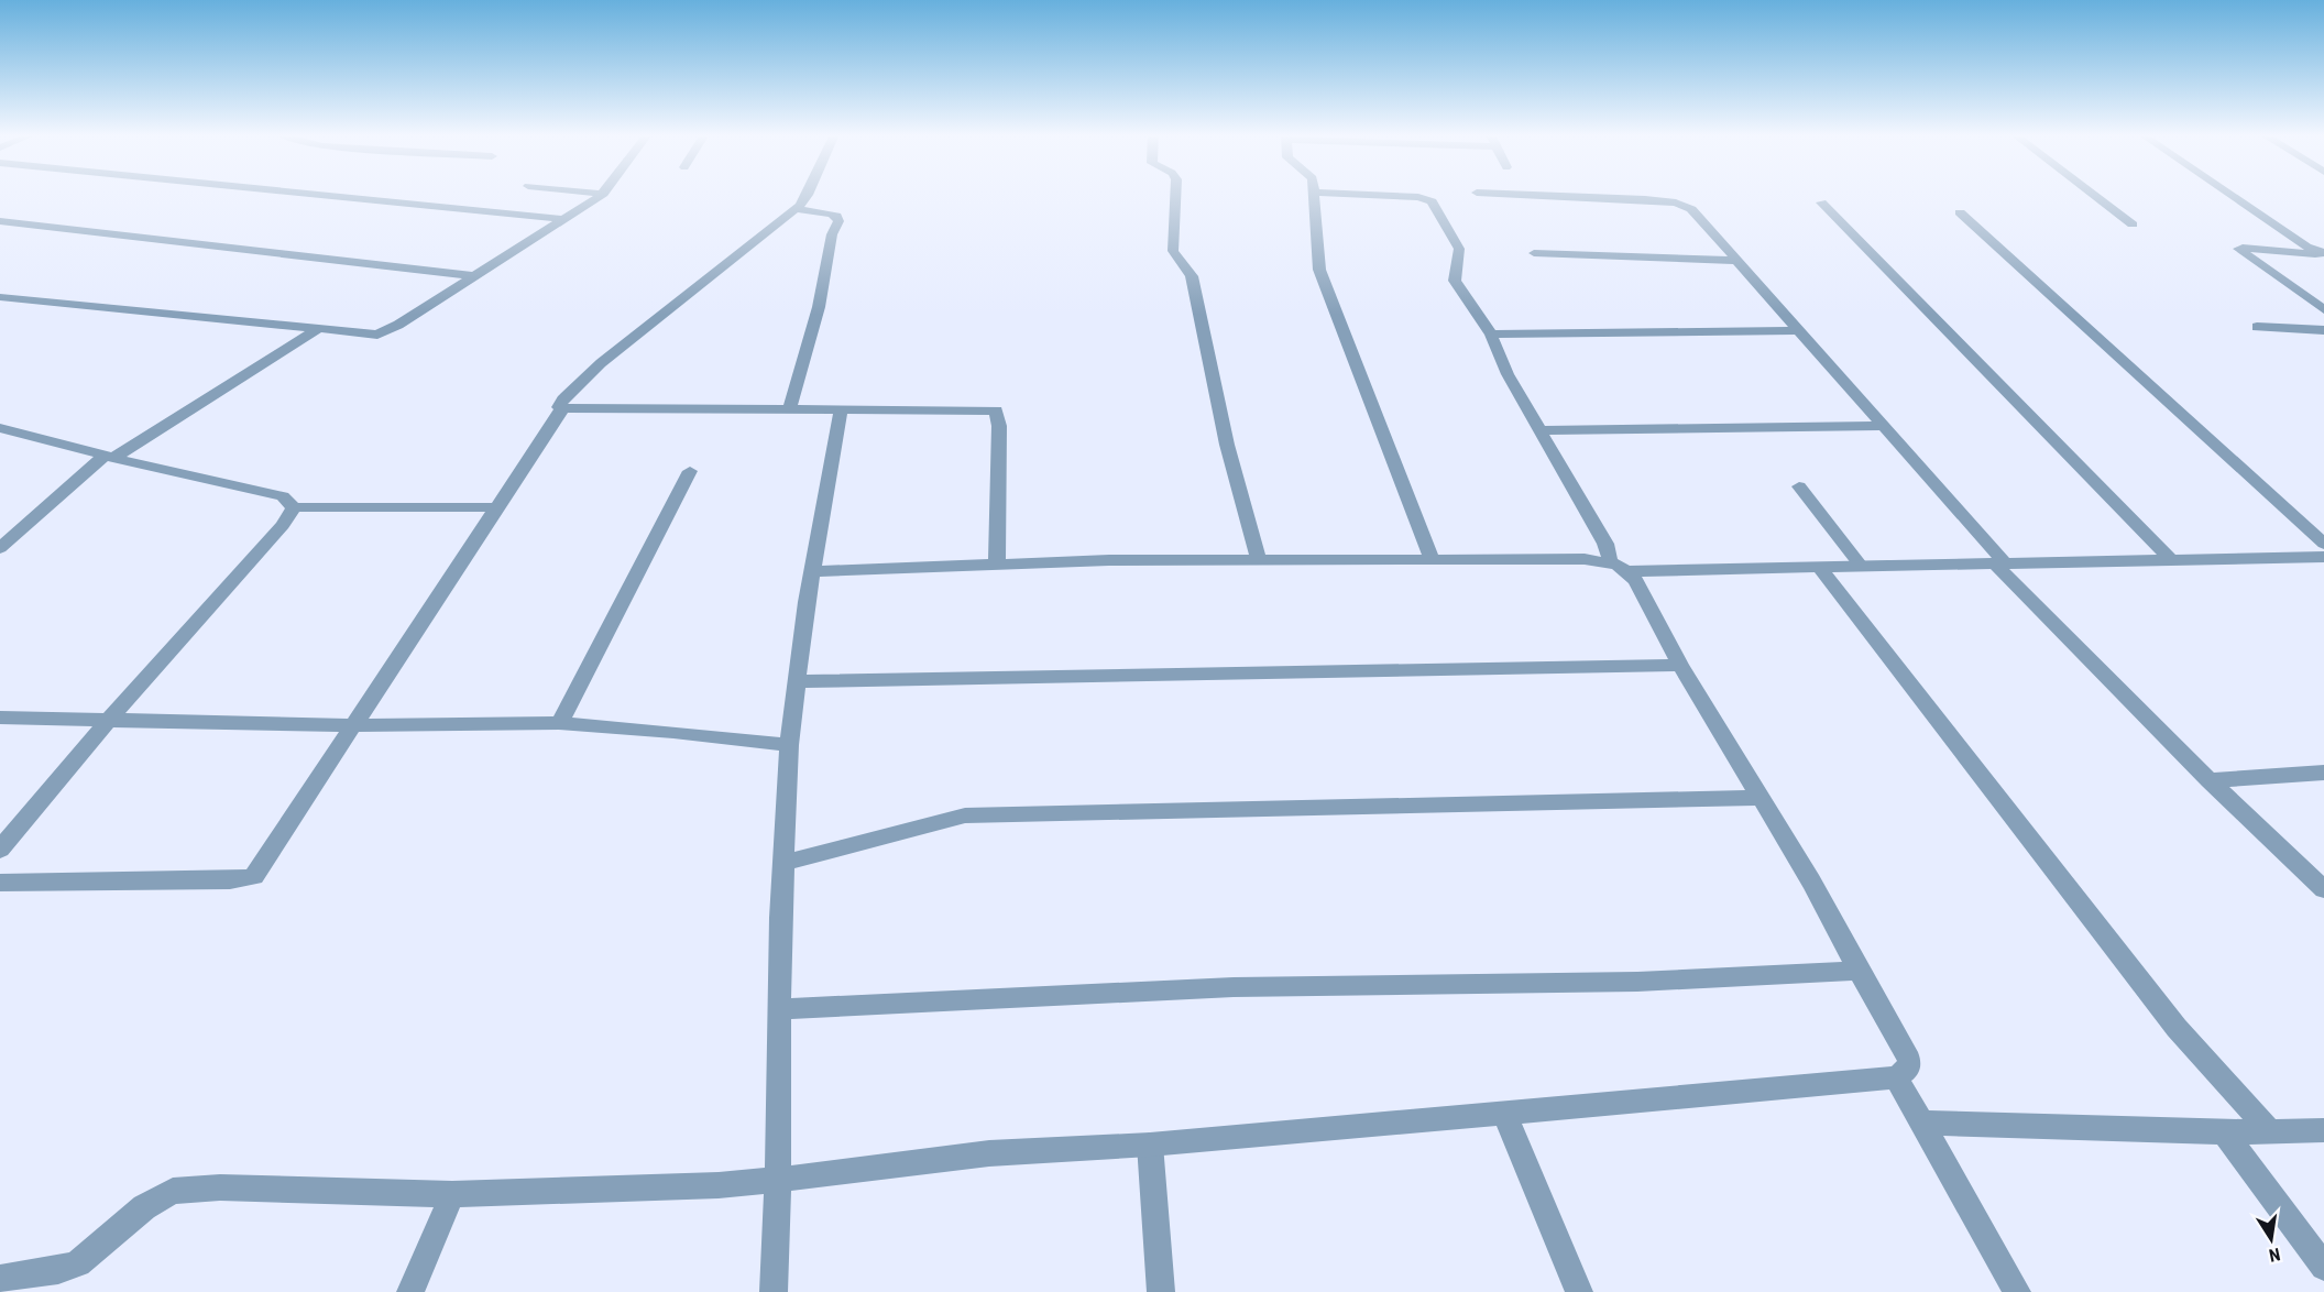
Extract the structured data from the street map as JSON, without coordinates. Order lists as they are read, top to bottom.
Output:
{
  "north": "bottom"
}
